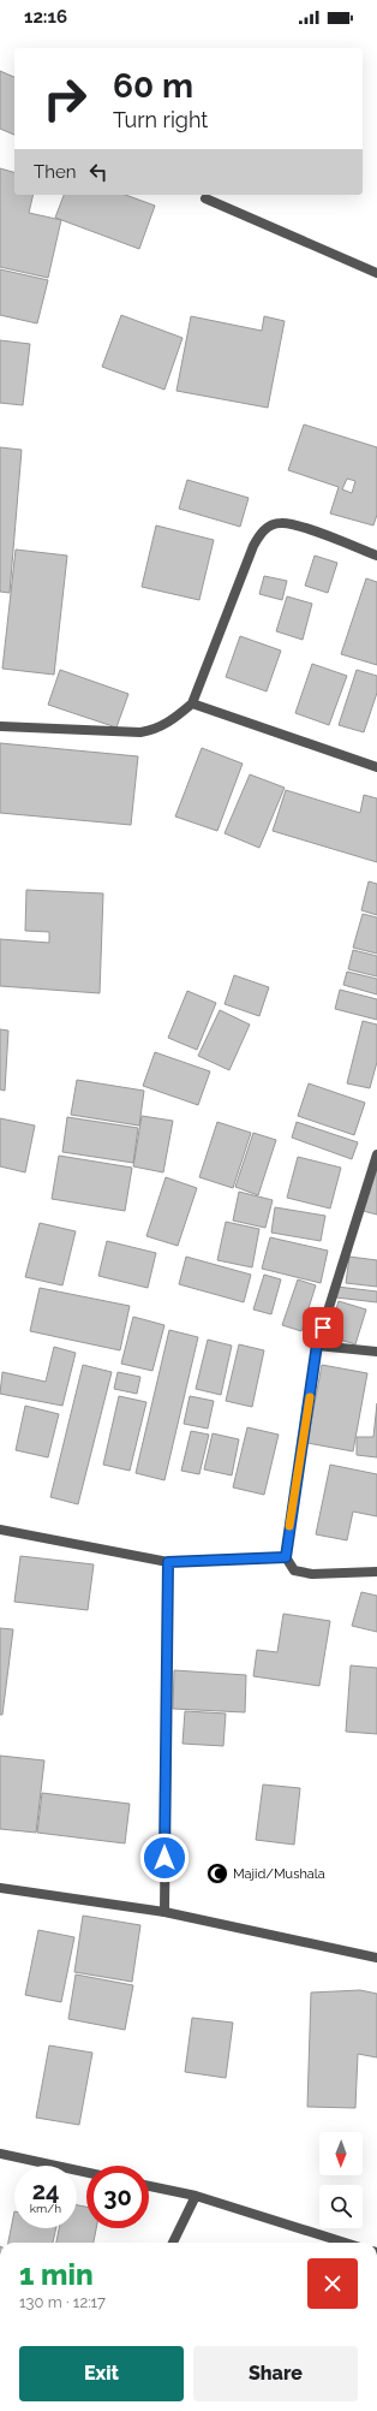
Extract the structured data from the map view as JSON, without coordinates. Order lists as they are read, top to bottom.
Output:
{
  "places": {
    "mosque": ["Majid/Mushala"]
  },
  "north": "bottom",
  "page": {
    "status": "12:16",
    "turn": ["60 m", "Turn right"],
    "then": "Then",
    "speed": "24 km/h",
    "limit": "30",
    "heading": ["1 min", "130 m · 12:17"],
    "buttons": ["Exit", "Share"]
  }
}
